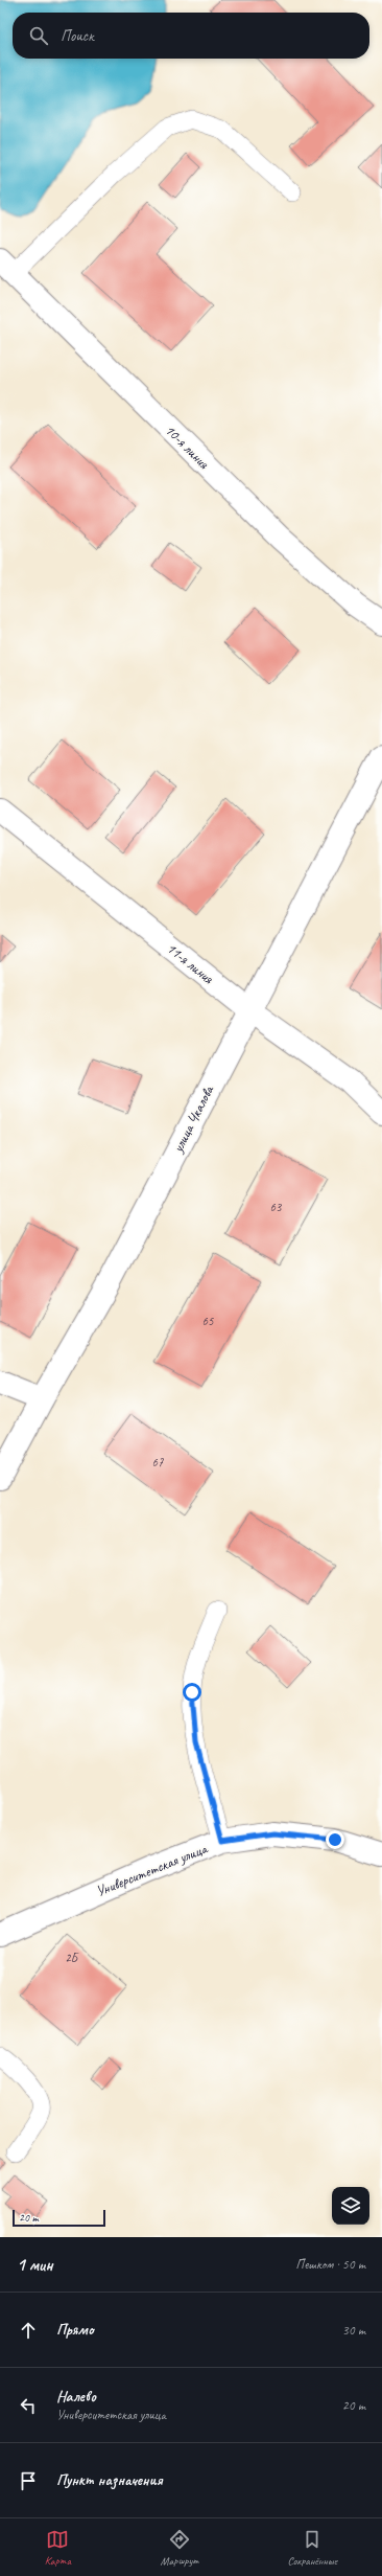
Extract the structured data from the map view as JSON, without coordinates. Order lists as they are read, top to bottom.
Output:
{
  "streets": {
    "street": [
      "10-я линия",
      "11-я линия",
      "улица Чкалова",
      "Университетская улица"
    ]
  },
  "crossings": [
    ["11-я линия", "улица Чкалова"]
  ],
  "house_numbers": [
    "63",
    "65",
    "67",
    "2Б"
  ],
  "scale_bar": "20 m",
  "page": {
    "search": "Поиск",
    "scale": "20 m",
    "heading": ["1 мин", "Пешком · 50 m"],
    "list": [
      ["Прямо", "30 m"],
      ["Налево", "Университетская улица", "20 m"],
      "Пункт назначения"
    ],
    "nav": ["Карта", "Маршрут", "Сохранённые"]
  }
}
